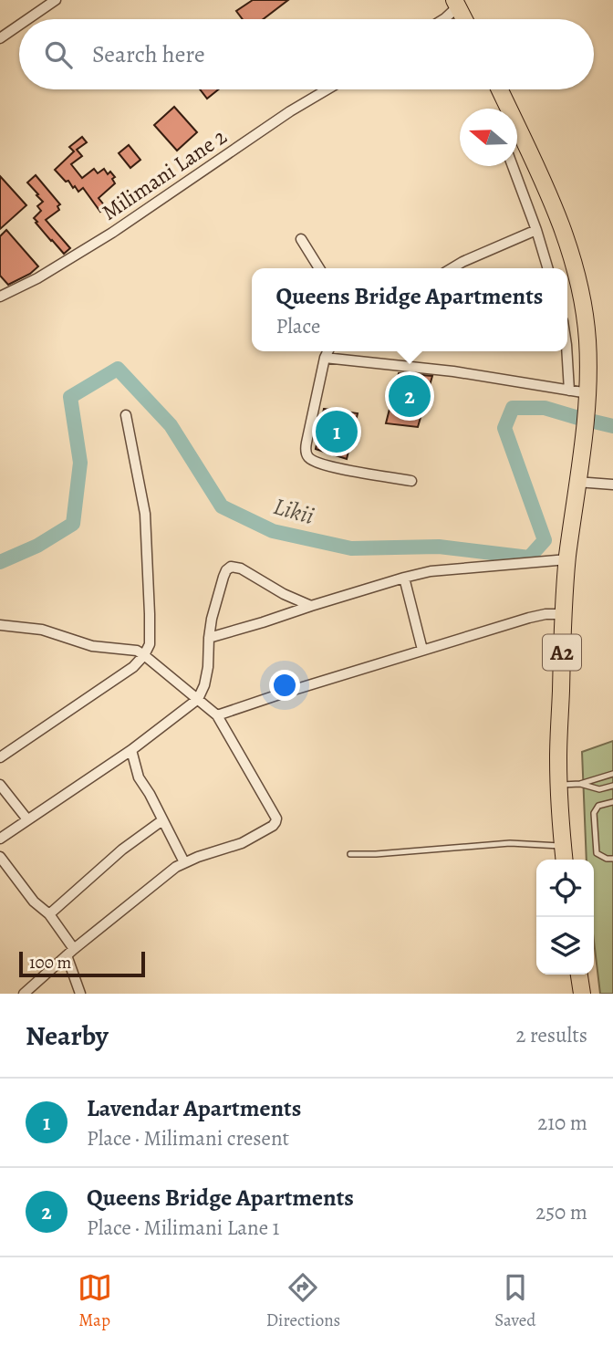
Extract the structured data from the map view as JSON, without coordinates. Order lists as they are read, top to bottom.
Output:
{
  "streets": {
    "highway": ["A2"],
    "street": ["Milimani Lane 2"]
  },
  "water": ["Likii"],
  "scale_bar": "100 m",
  "north": "left",
  "page": {
    "search": "Search here",
    "popup": ["Queens Bridge Apartments", "Place"],
    "pins": ["2", "1"],
    "scale": "100 m",
    "heading": ["Nearby", "2 results"],
    "list": [
      {
        "mark": "1",
        "name": "Lavendar Apartments",
        "note": "Place · Milimani cresent",
        "value": "210 m"
      },
      {
        "mark": "2",
        "name": "Queens Bridge Apartments",
        "note": "Place · Milimani Lane 1",
        "value": "250 m"
      }
    ],
    "nav": ["Map", "Directions", "Saved"]
  }
}
